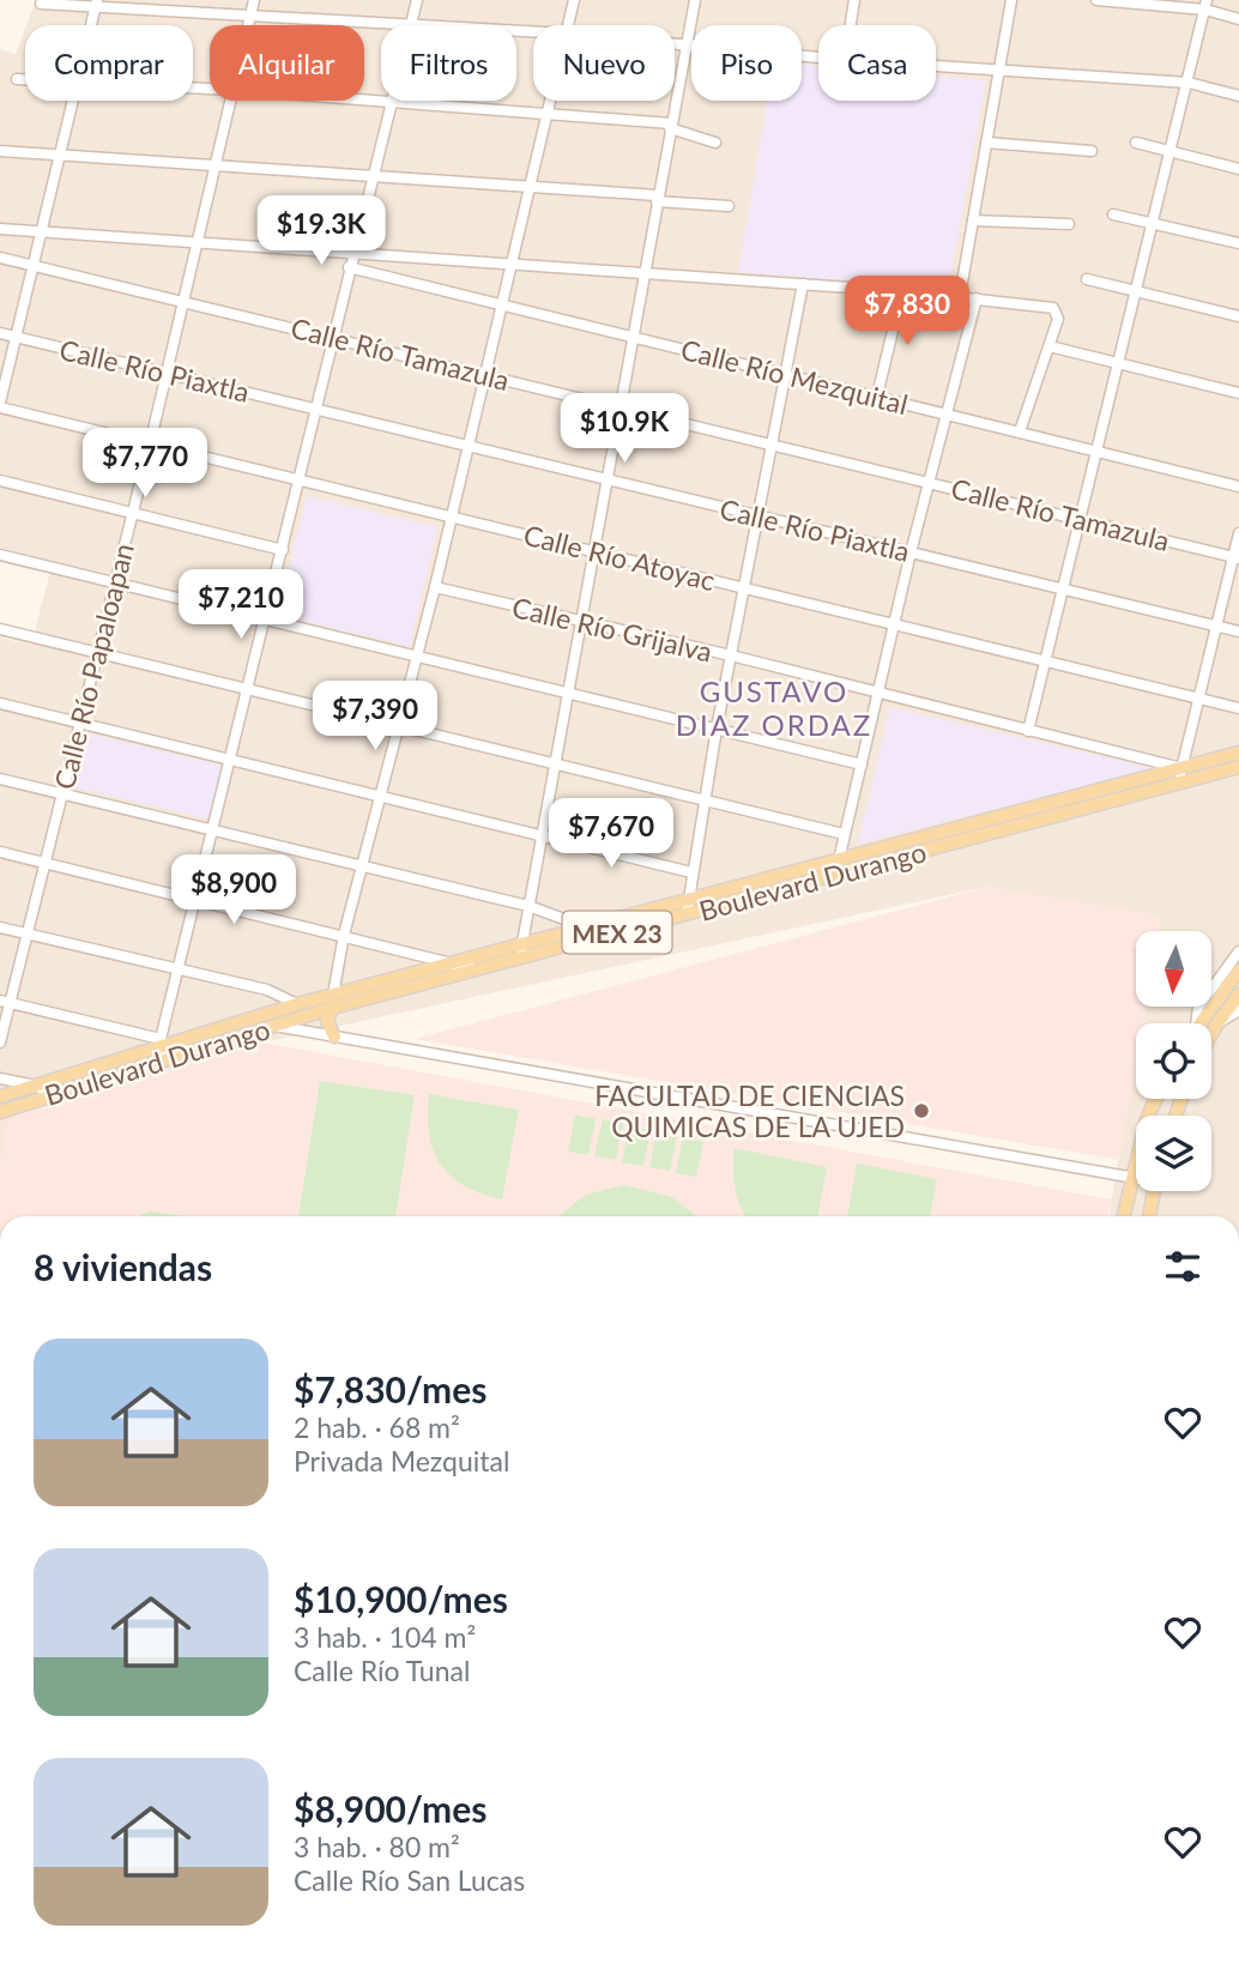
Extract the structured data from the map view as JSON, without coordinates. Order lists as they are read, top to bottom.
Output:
{
  "streets": {
    "main road": ["Boulevard Durango", "MEX 23"],
    "street": [
      "Calle Río Tamazula",
      "Calle Río Piaxtla",
      "Calle Río Mezquital",
      "Calle Río Atoyac",
      "Calle Río Grijalva",
      "Calle Río Papaloapan"
    ]
  },
  "crossings": [
    ["Calle Río Tamazula", "Calle Río Papaloapan"],
    ["Calle Río Piaxtla", "Calle Río Papaloapan"],
    ["Calle Río Atoyac", "Calle Río Papaloapan"],
    ["Calle Río Grijalva", "Boulevard Durango"]
  ],
  "districts": ["GUSTAVO DIAZ ORDAZ"],
  "places": ["FACULTAD DE CIENCIAS QUIMICAS DE LA UJED"],
  "north": "bottom",
  "page": {
    "chip": [
      "Comprar",
      "Alquilar",
      "Filtros",
      "Nuevo",
      "Piso",
      "Casa"
    ],
    "price": [
      "$19.3K",
      "$7,830",
      "$10.9K",
      "$7,770",
      "$7,210",
      "$7,390",
      "$7,670",
      "$8,900"
    ],
    "heading": "8 viviendas",
    "list": [
      {
        "name": "$7,830/mes",
        "note": "2 hab. · 68 m² · Privada Mezquital"
      },
      {
        "name": "$10,900/mes",
        "note": "3 hab. · 104 m² · Calle Río Tunal"
      },
      {
        "name": "$8,900/mes",
        "note": "3 hab. · 80 m² · Calle Río San Lucas"
      }
    ]
  }
}
